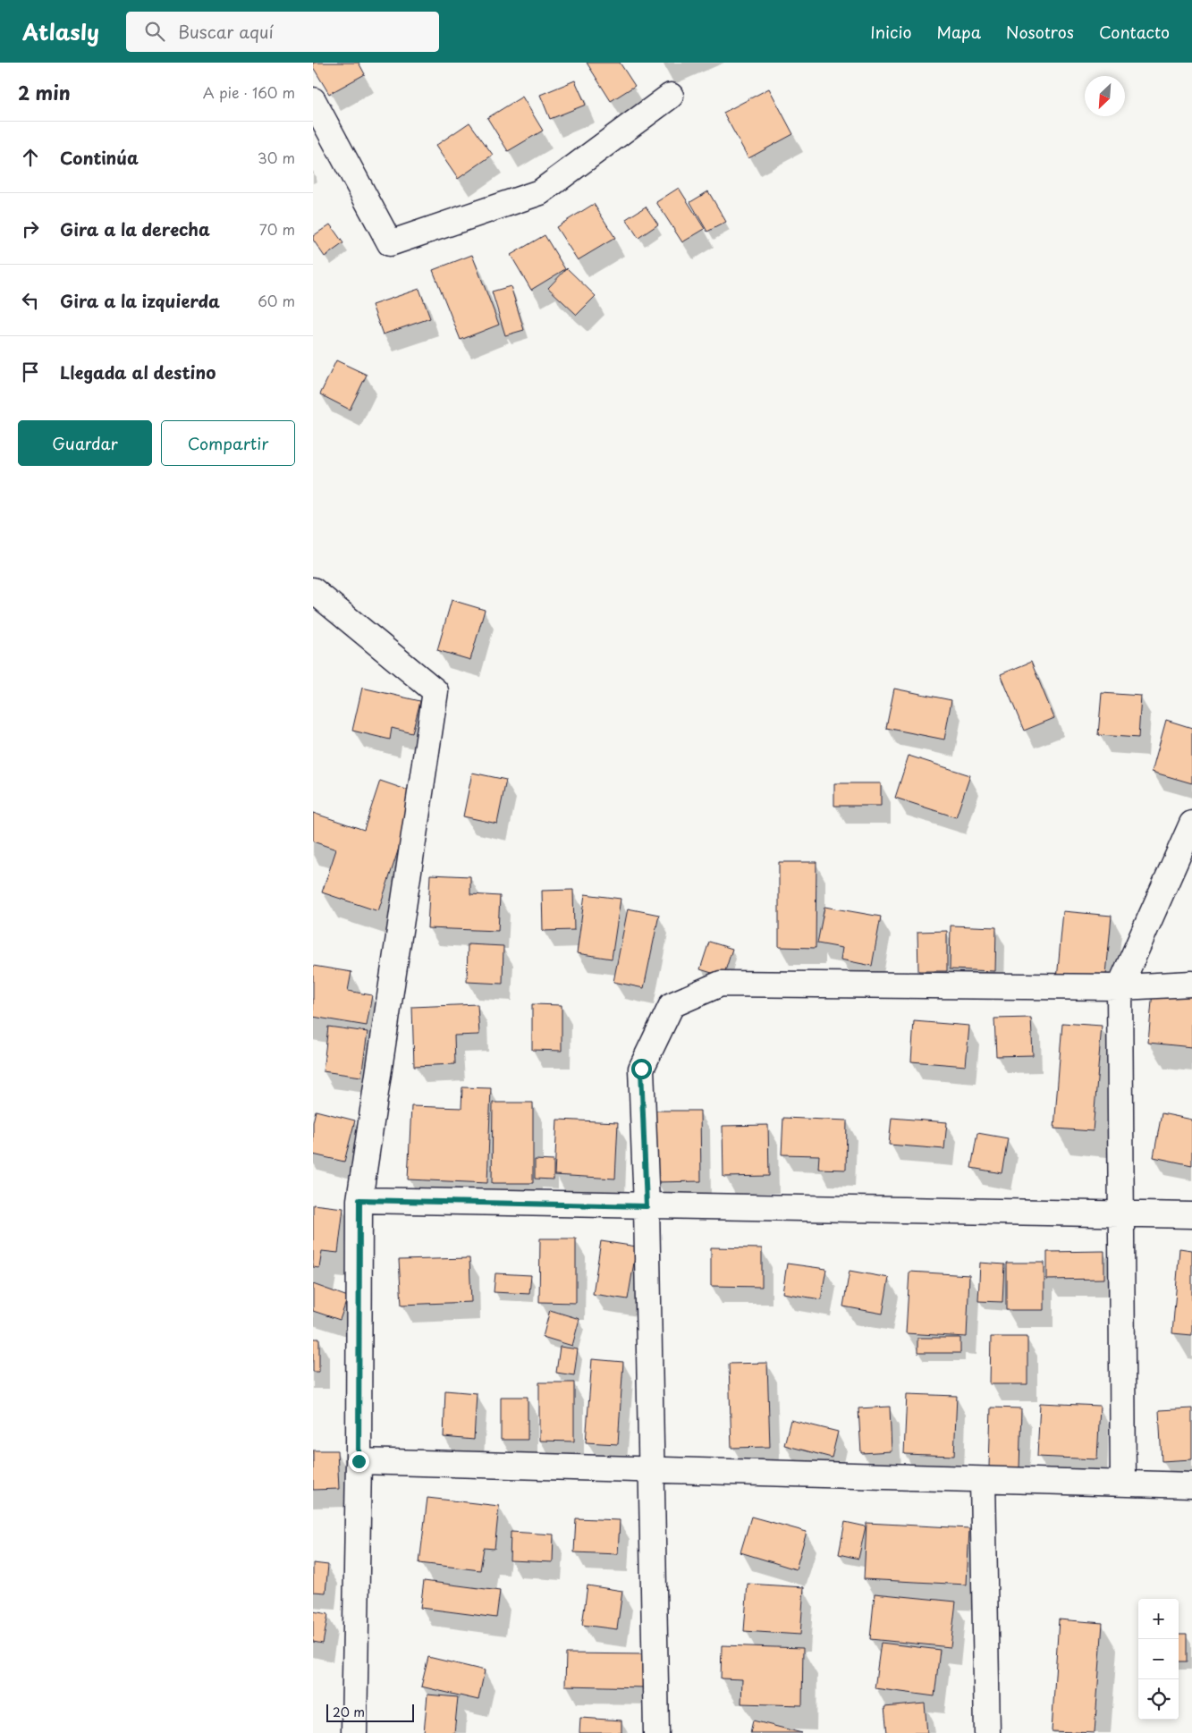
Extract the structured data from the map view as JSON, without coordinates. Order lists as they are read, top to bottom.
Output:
{
  "scale_bar": "20 m",
  "north": "bottom left",
  "page": {
    "header": "Atlasly",
    "search": "Buscar aquí",
    "nav": [
      "Inicio",
      "Mapa",
      "Nosotros",
      "Contacto"
    ],
    "heading": ["2 min", "A pie · 160 m"],
    "list": [
      ["Continúa", "30 m"],
      ["Gira a la derecha", "70 m"],
      ["Gira a la izquierda", "60 m"],
      "Llegada al destino"
    ],
    "buttons": ["Guardar", "Compartir"],
    "map_buttons": ["+", "−"],
    "scale": "20 m"
  }
}
